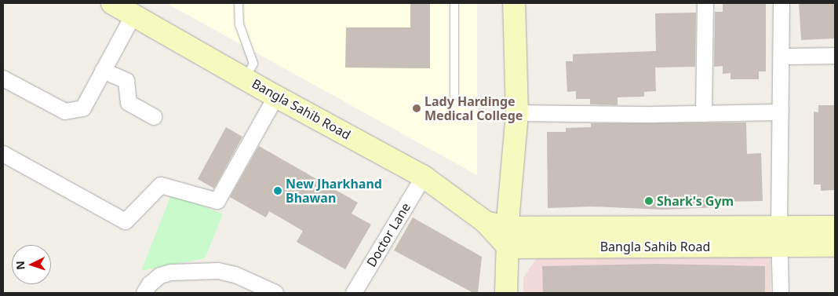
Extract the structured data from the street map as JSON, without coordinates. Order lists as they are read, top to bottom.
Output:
{
  "streets": {
    "street": ["Bangla Sahib Road", "Doctor Lane"]
  },
  "crossings": [
    ["Bangla Sahib Road", "Doctor Lane"]
  ],
  "places": ["Lady Hardinge Medical College", "New Jharkhand Bhawan", "Shark's Gym"],
  "north": "left"
}
